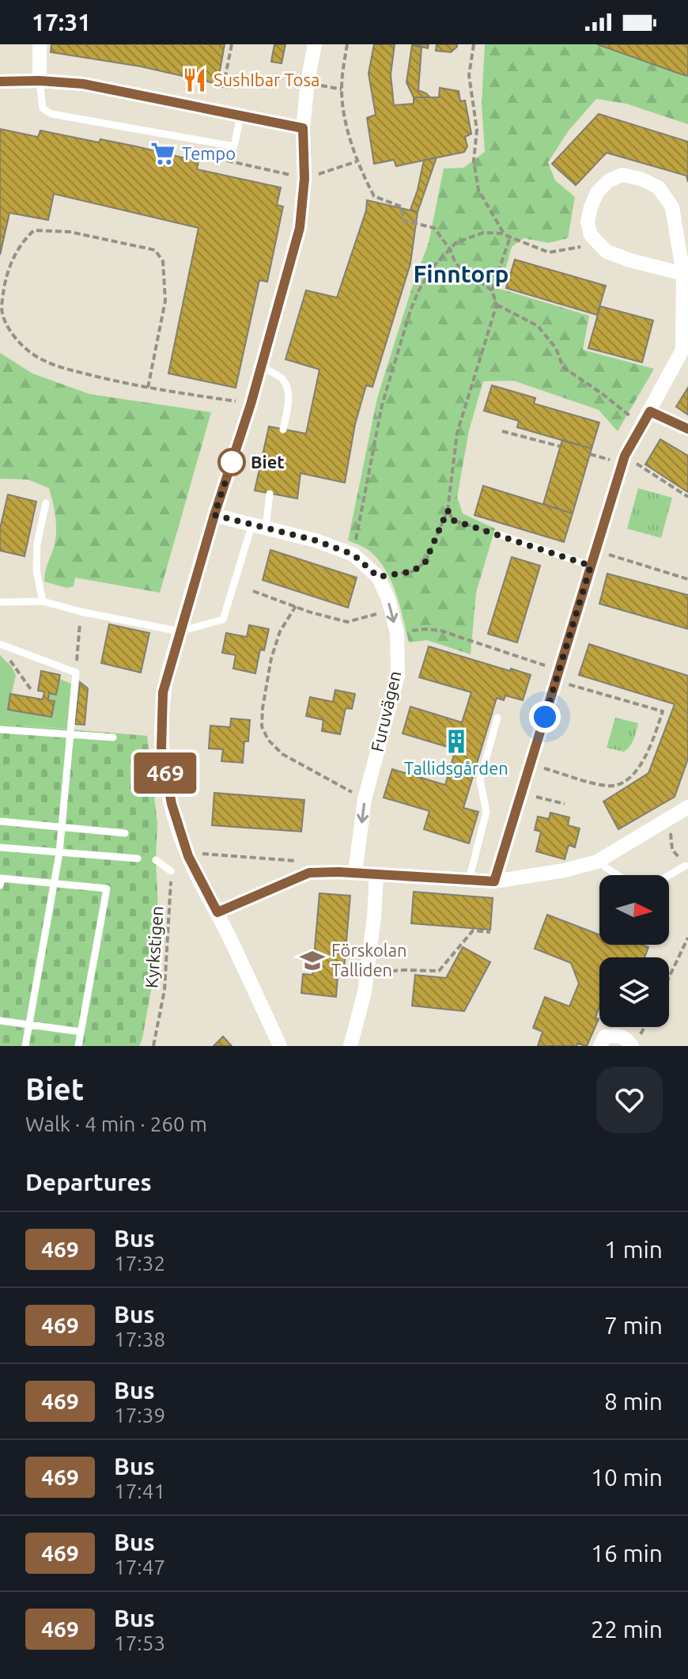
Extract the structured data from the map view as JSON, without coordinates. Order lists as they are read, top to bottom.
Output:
{
  "streets": {
    "street": ["Furuvägen"],
    "path": ["Kyrkstigen"]
  },
  "one_way": ["Furuvägen"],
  "districts": ["Finntorp"],
  "places": {
    "restaurant": ["SushIbar Tosa"],
    "supermarket": ["Tempo"],
    "other": ["Biet"],
    "building": ["Tallidsgården"],
    "school or university": ["Förskolan Talliden"]
  },
  "lines": ["bus line 469"],
  "north": "right",
  "page": {
    "status": "17:31",
    "on_map": "469",
    "heading": [
      ["Biet", "Walk · 4 min · 260 m"],
      "Departures"
    ],
    "list": [
      {
        "mark": "469",
        "name": "Bus",
        "note": "17:32",
        "value": "1 min"
      },
      {
        "mark": "469",
        "name": "Bus",
        "note": "17:38",
        "value": "7 min"
      },
      {
        "mark": "469",
        "name": "Bus",
        "note": "17:39",
        "value": "8 min"
      },
      {
        "mark": "469",
        "name": "Bus",
        "note": "17:41",
        "value": "10 min"
      },
      {
        "mark": "469",
        "name": "Bus",
        "note": "17:47",
        "value": "16 min"
      },
      {
        "mark": "469",
        "name": "Bus",
        "note": "17:53",
        "value": "22 min"
      }
    ]
  }
}
